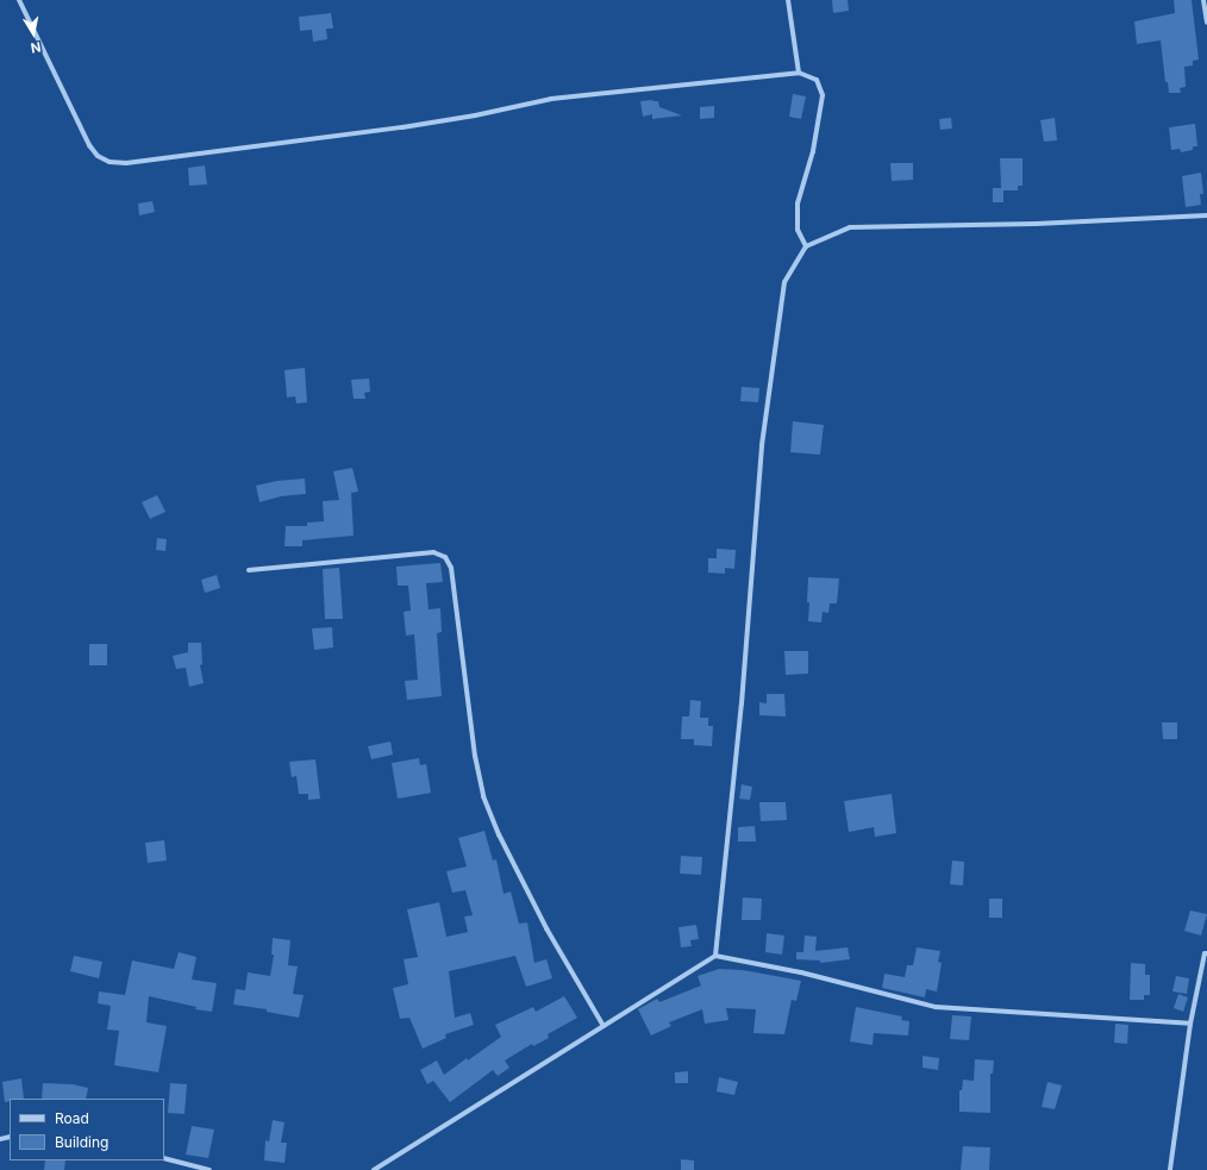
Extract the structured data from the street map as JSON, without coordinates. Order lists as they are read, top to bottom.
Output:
{
  "legend": ["Road", "Building"],
  "north": "bottom"
}
